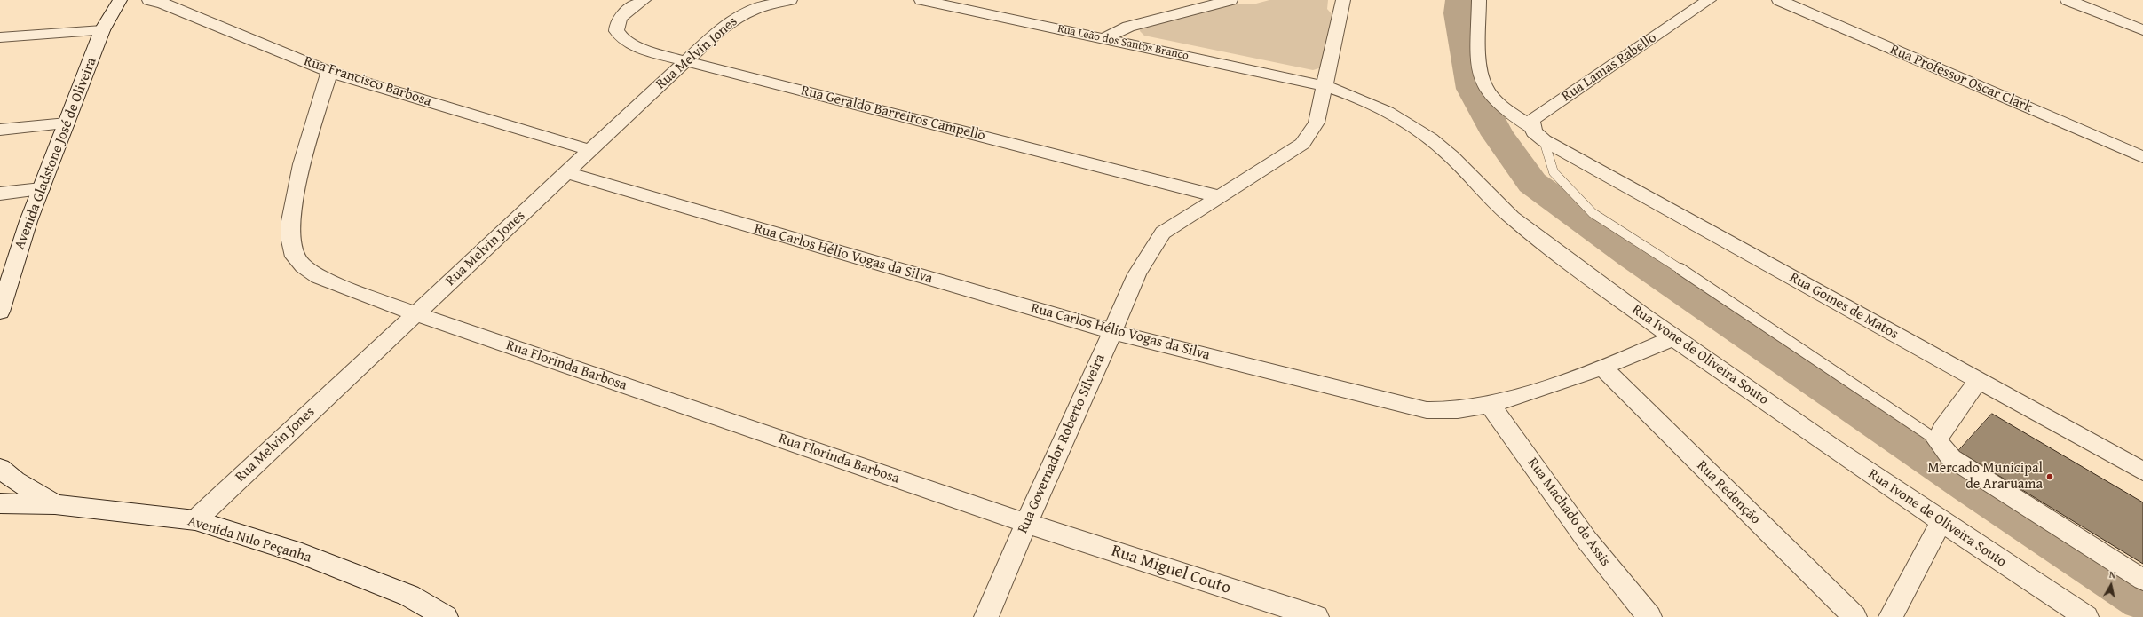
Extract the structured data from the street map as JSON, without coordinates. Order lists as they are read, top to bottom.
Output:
{
  "streets": {
    "street": [
      "Rua Leão dos Santos Branco",
      "Rua Melvin Jones",
      "Rua Lamas Rabello",
      "Rua Professor Oscar Clark",
      "Rua Francisco Barbosa",
      "Rua Geraldo Barreiros Campello",
      "Avenida Gladstone José de Oliveira",
      "Rua Carlos Hélio Vogas da Silva",
      "Rua Gomes de Matos",
      "Rua Ivone de Oliveira Souto",
      "Rua Florinda Barbosa",
      "Rua Governador Roberto Silveira",
      "Rua Redenção",
      "Rua Machado de Assis",
      "Avenida Nilo Peçanha",
      "Rua Miguel Couto"
    ]
  },
  "crossings": [
    ["Rua Leão dos Santos Branco", "Rua Ivone de Oliveira Souto"],
    ["Rua Leão dos Santos Branco", "Rua Governador Roberto Silveira"],
    ["Rua Melvin Jones", "Rua Francisco Barbosa"],
    ["Rua Melvin Jones", "Rua Geraldo Barreiros Campello"],
    ["Rua Melvin Jones", "Rua Carlos Hélio Vogas da Silva"],
    ["Rua Melvin Jones", "Rua Florinda Barbosa"],
    ["Rua Melvin Jones", "Avenida Nilo Peçanha"],
    ["Rua Lamas Rabello", "Rua Gomes de Matos"],
    ["Rua Francisco Barbosa", "Rua Florinda Barbosa"],
    ["Rua Geraldo Barreiros Campello", "Rua Governador Roberto Silveira"],
    ["Rua Carlos Hélio Vogas da Silva", "Rua Ivone de Oliveira Souto"],
    ["Rua Carlos Hélio Vogas da Silva", "Rua Governador Roberto Silveira"],
    ["Rua Carlos Hélio Vogas da Silva", "Rua Redenção"],
    ["Rua Carlos Hélio Vogas da Silva", "Rua Machado de Assis"],
    ["Rua Ivone de Oliveira Souto", "Rua Governador Roberto Silveira"],
    ["Rua Florinda Barbosa", "Rua Governador Roberto Silveira"],
    ["Rua Florinda Barbosa", "Rua Miguel Couto"],
    ["Rua Governador Roberto Silveira", "Rua Miguel Couto"]
  ],
  "places": ["Mercado Municipal de Araruama"],
  "north": "top"
}
